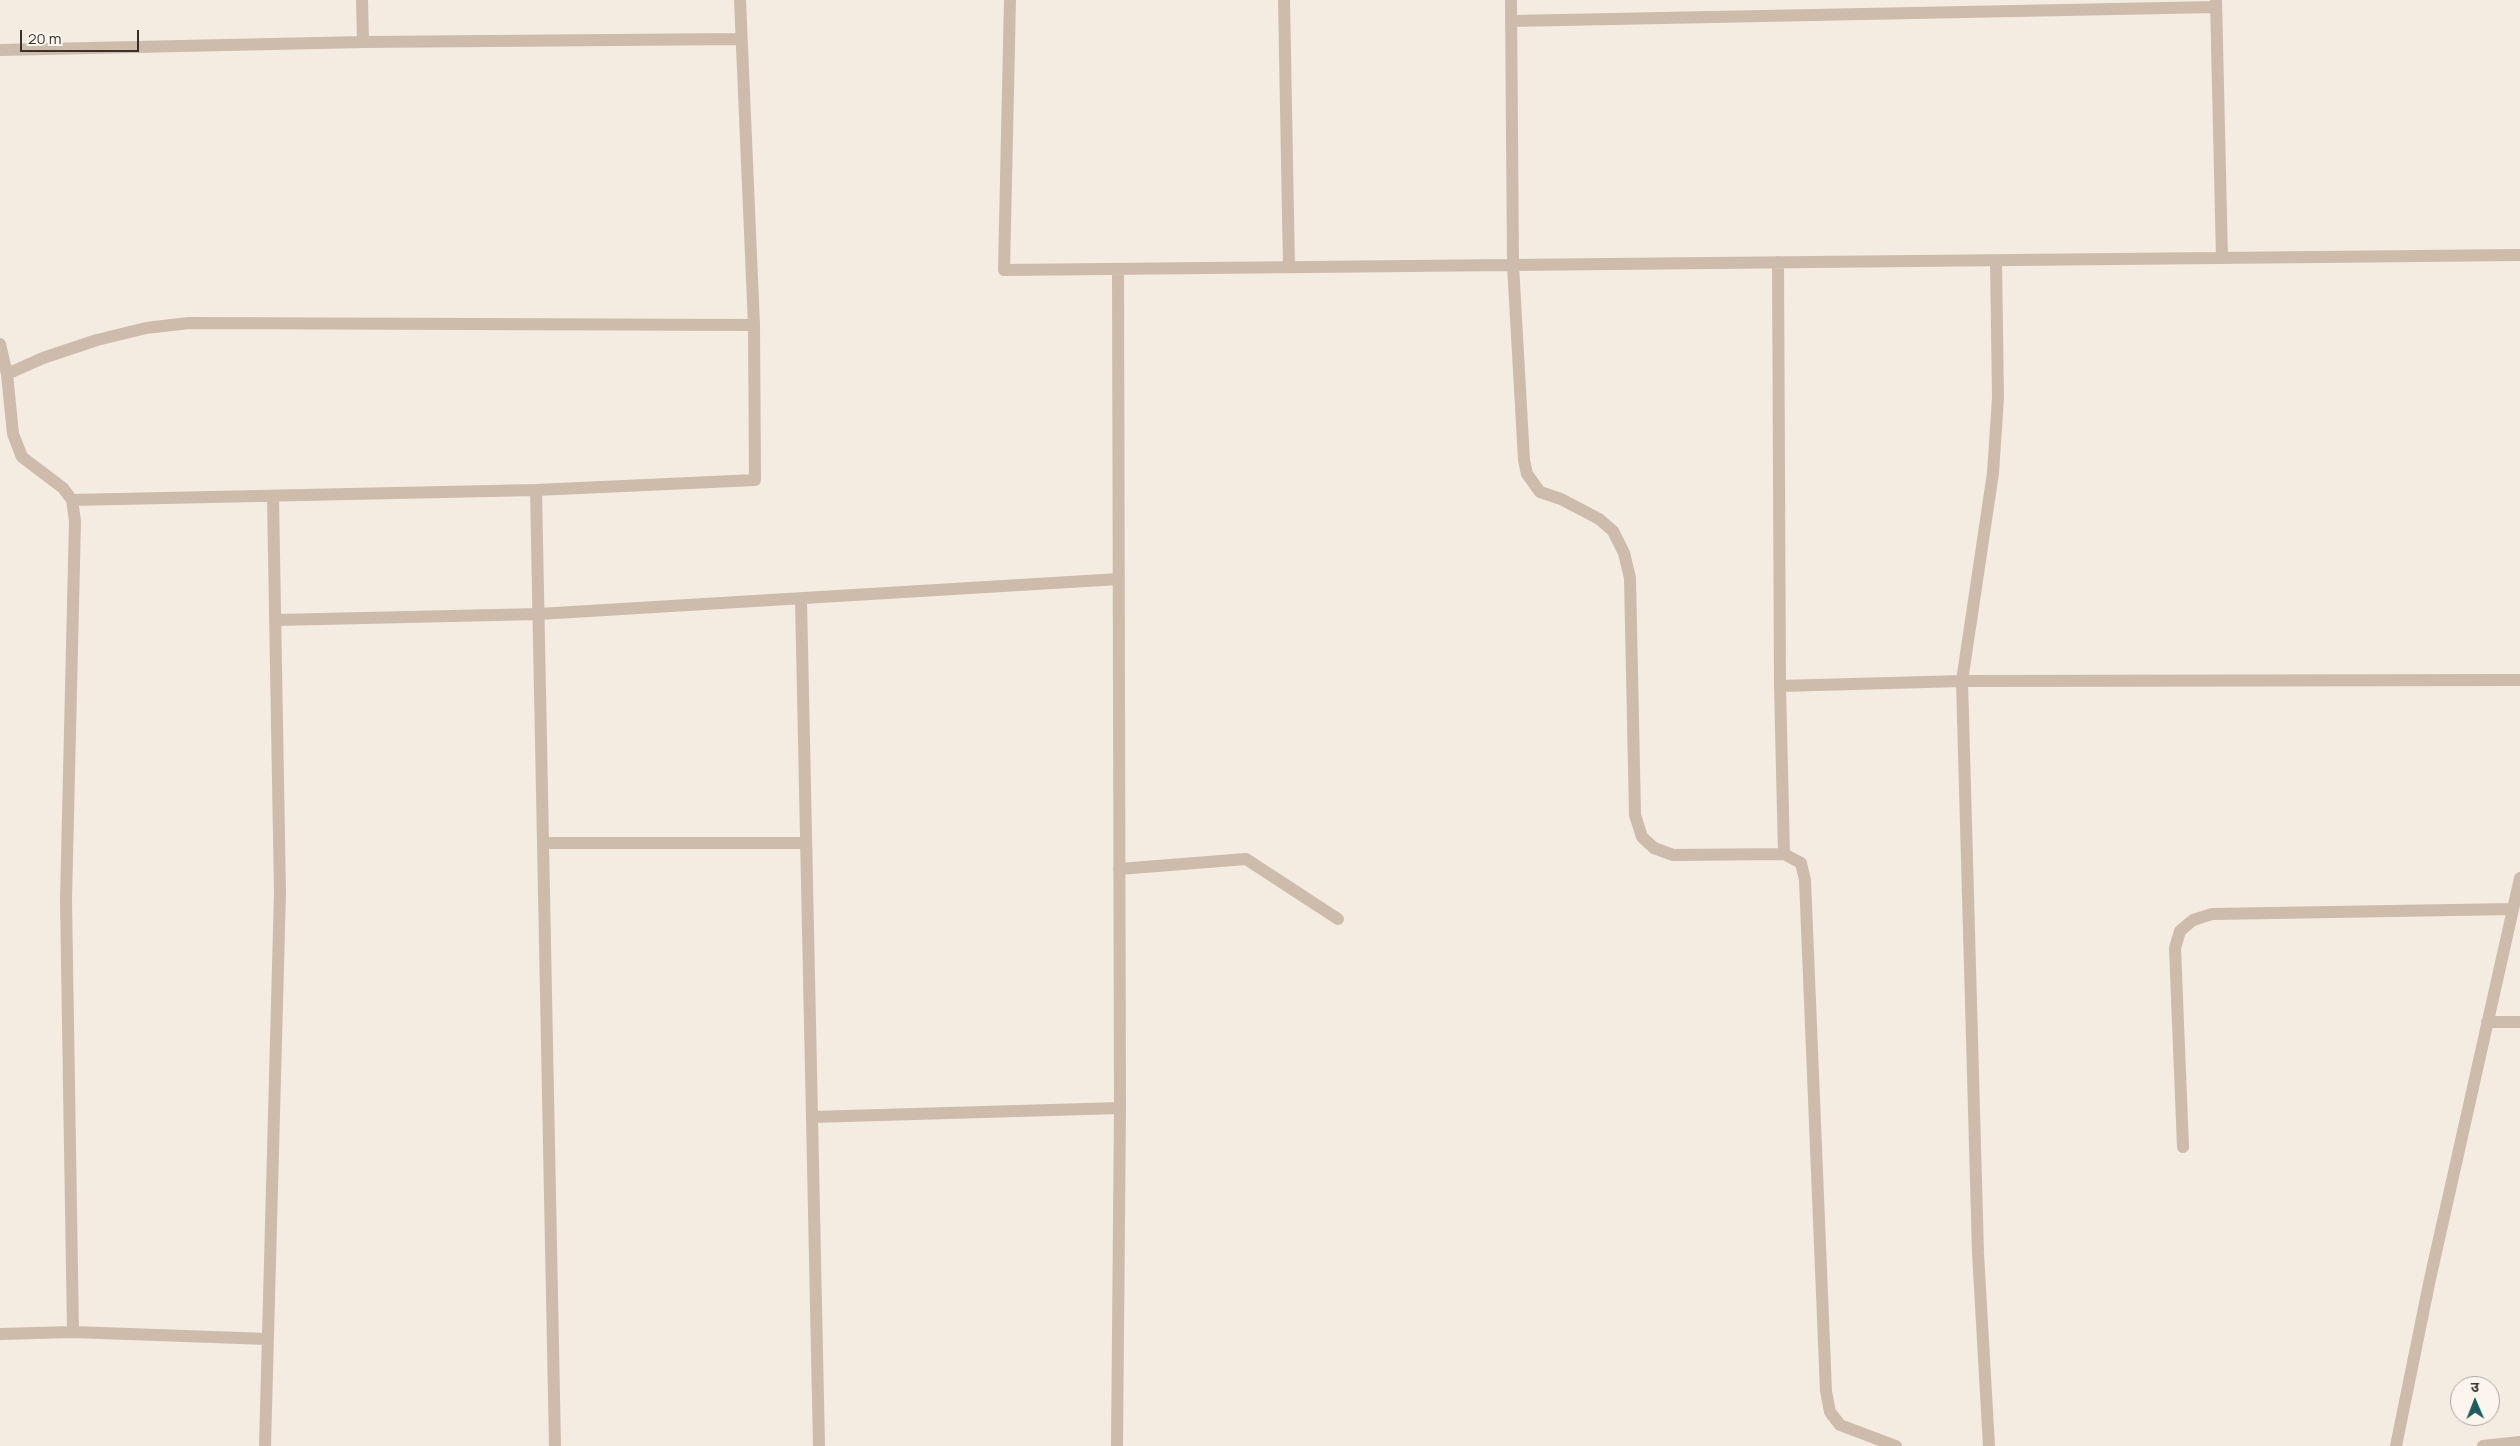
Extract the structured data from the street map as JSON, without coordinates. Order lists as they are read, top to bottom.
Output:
{
  "scale_bar": "20 m",
  "north": "top"
}
